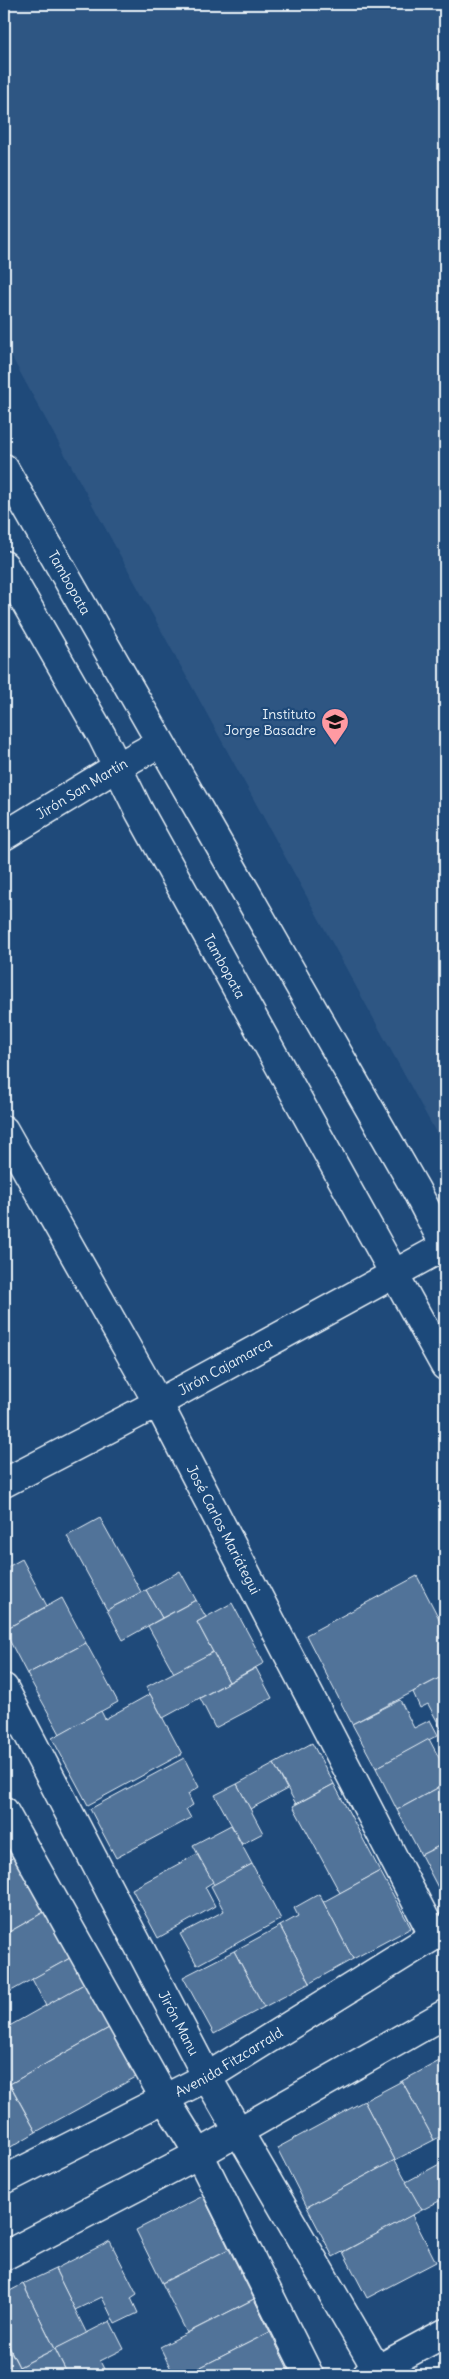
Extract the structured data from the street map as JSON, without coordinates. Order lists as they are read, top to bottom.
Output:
{
  "streets": {
    "street": [
      "Tambopata",
      "Jirón San Martín",
      "Jirón Cajamarca",
      "José Carlos Mariátegui",
      "Jirón Manu",
      "Avenida Fitzcarrald"
    ]
  },
  "crossings": [
    ["Tambopata", "Jirón San Martín"],
    ["Tambopata", "Jirón Cajamarca"],
    ["Jirón Cajamarca", "José Carlos Mariátegui"],
    ["José Carlos Mariátegui", "Avenida Fitzcarrald"],
    ["Jirón Manu", "Avenida Fitzcarrald"]
  ],
  "places": {
    "school or university": ["Instituto Jorge Basadre"]
  }
}
